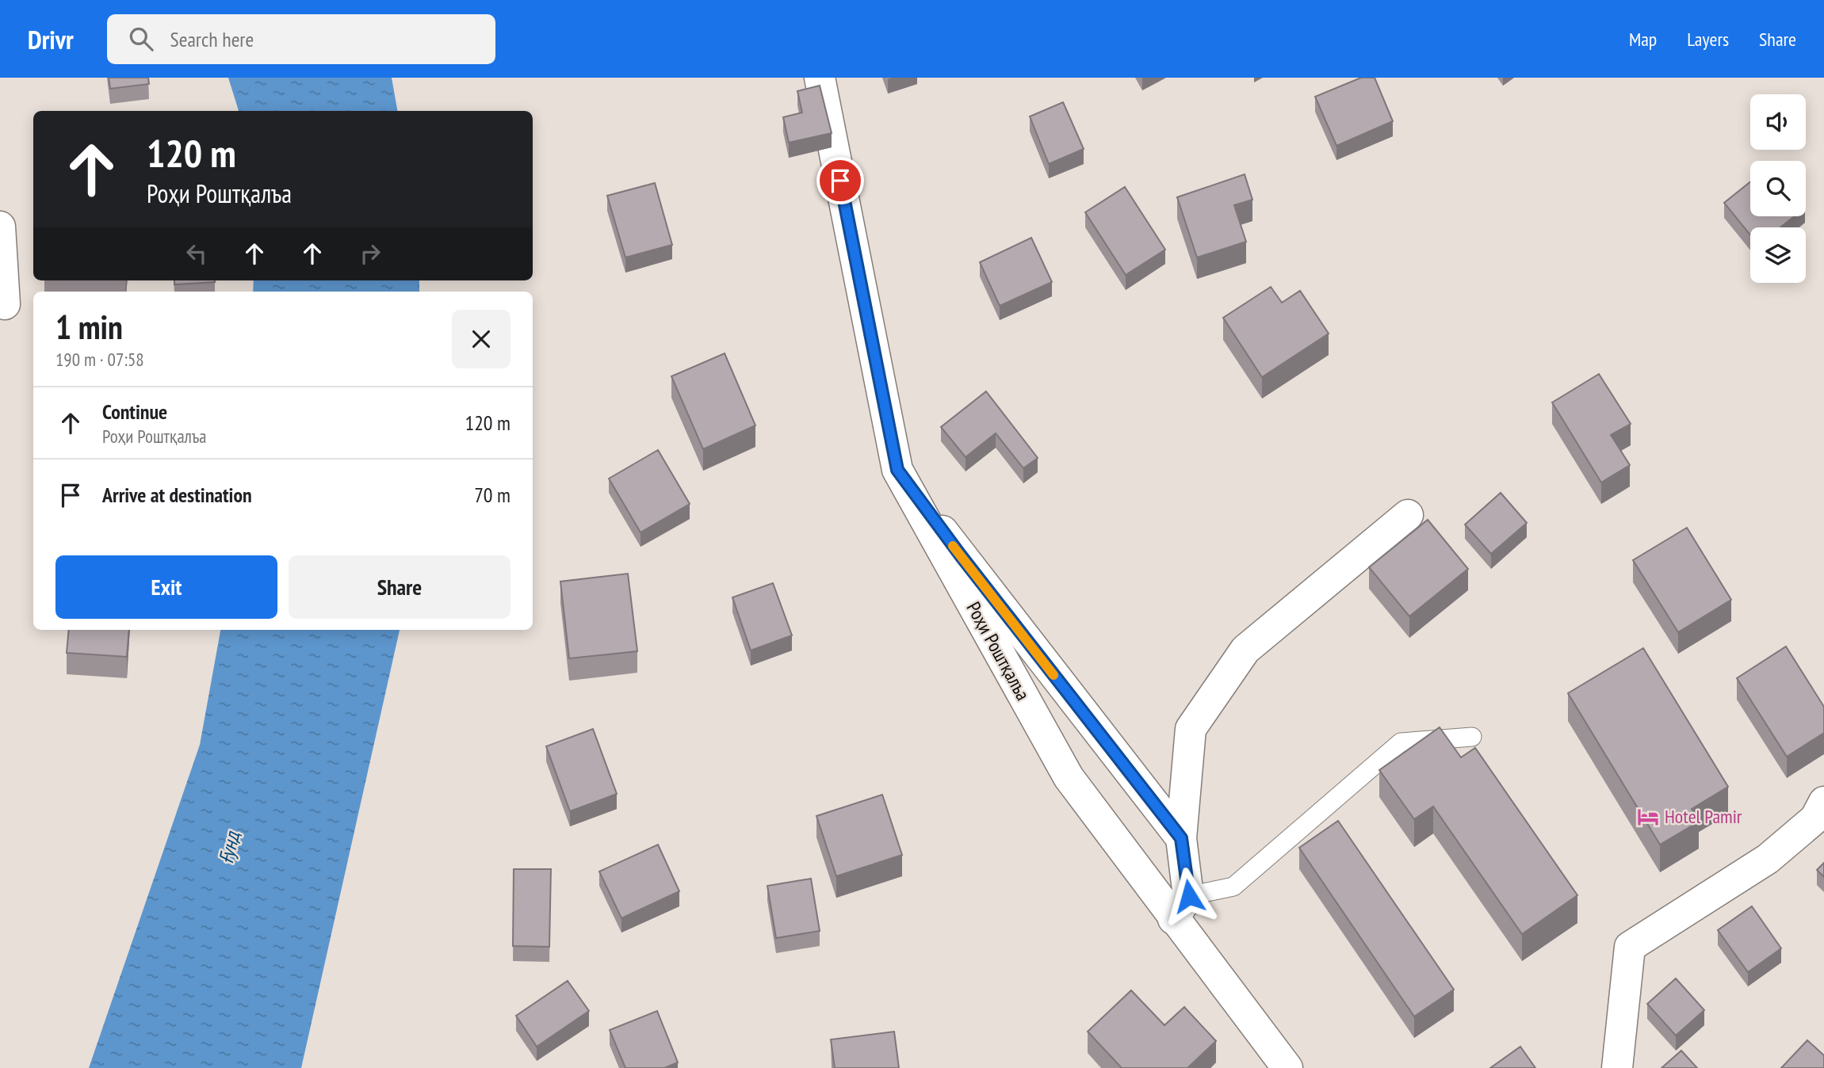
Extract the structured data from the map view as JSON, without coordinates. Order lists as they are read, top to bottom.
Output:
{
  "streets": {
    "street": ["Роҳи Роштқалъа"]
  },
  "water": ["Ғунд"],
  "places": {
    "hotel": ["Hotel Pamir"]
  },
  "page": {
    "header": "Drivr",
    "search": "Search here",
    "nav": ["Map", "Layers", "Share"],
    "turn": ["120 m", "Роҳи Роштқалъа"],
    "heading": ["1 min", "190 m · 07:58"],
    "list": [
      {
        "name": "Continue",
        "note": "Роҳи Роштқалъа",
        "value": "120 m"
      },
      {
        "name": "Arrive at destination",
        "value": "70 m"
      }
    ],
    "buttons": ["Exit", "Share"]
  }
}
